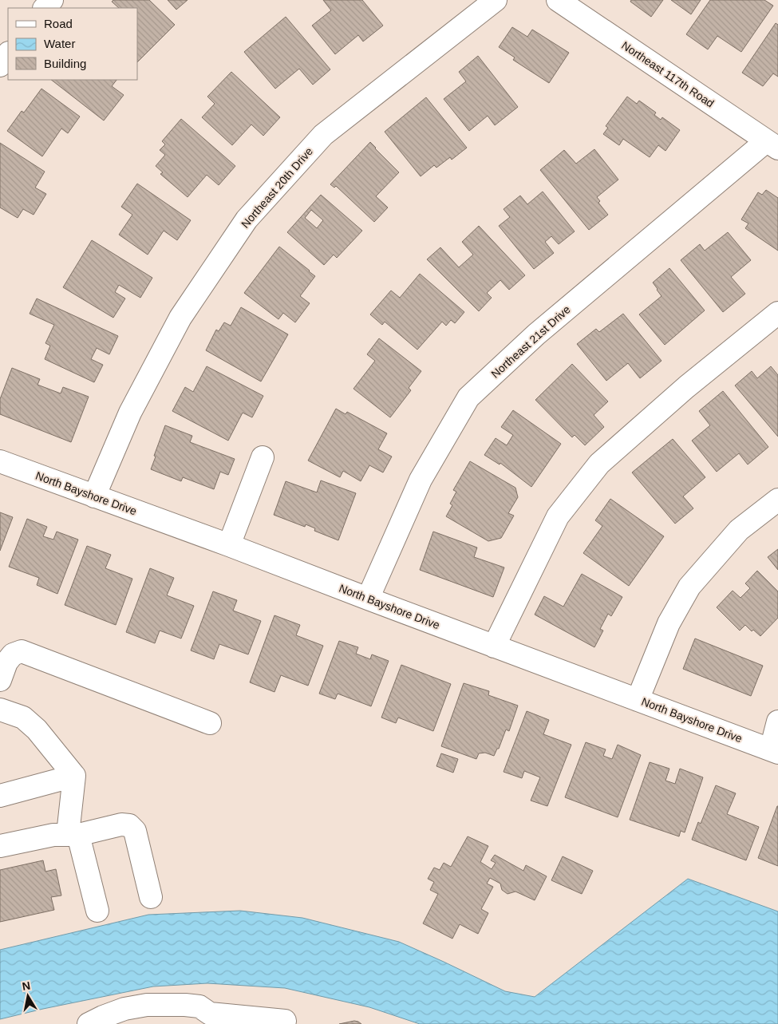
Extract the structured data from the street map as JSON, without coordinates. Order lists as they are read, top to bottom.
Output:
{
  "streets": {
    "street": [
      "Northeast 117th Road",
      "Northeast 20th Drive",
      "Northeast 21st Drive",
      "North Bayshore Drive"
    ]
  },
  "crossings": [
    ["Northeast 117th Road", "Northeast 21st Drive"],
    ["Northeast 20th Drive", "North Bayshore Drive"],
    ["Northeast 21st Drive", "North Bayshore Drive"]
  ],
  "legend": ["Road", "Water", "Building"],
  "north": "top"
}
